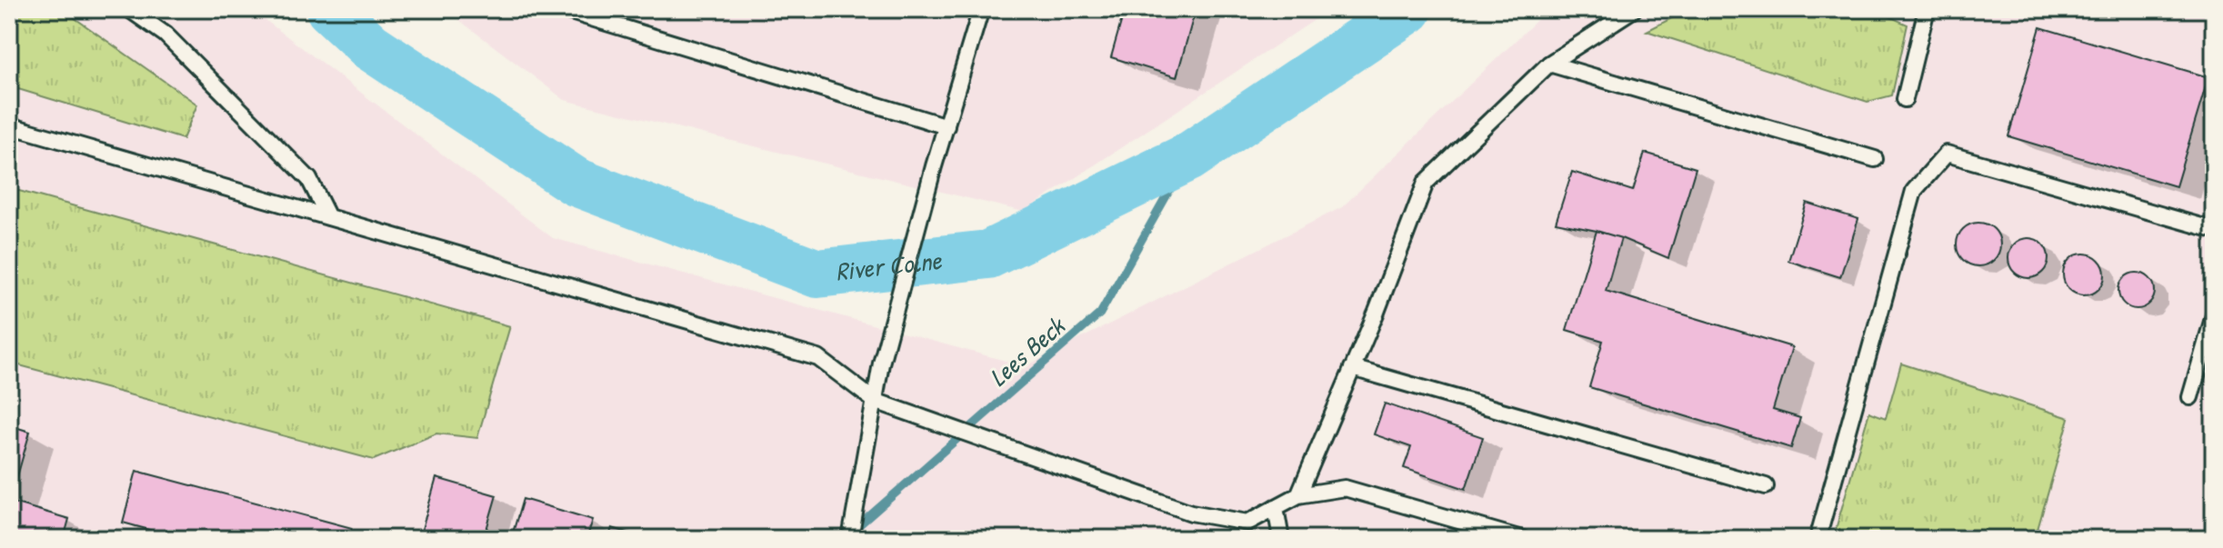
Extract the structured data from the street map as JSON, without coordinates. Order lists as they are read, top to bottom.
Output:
{
  "water": ["River Colne", "Lees Beck"]
}
